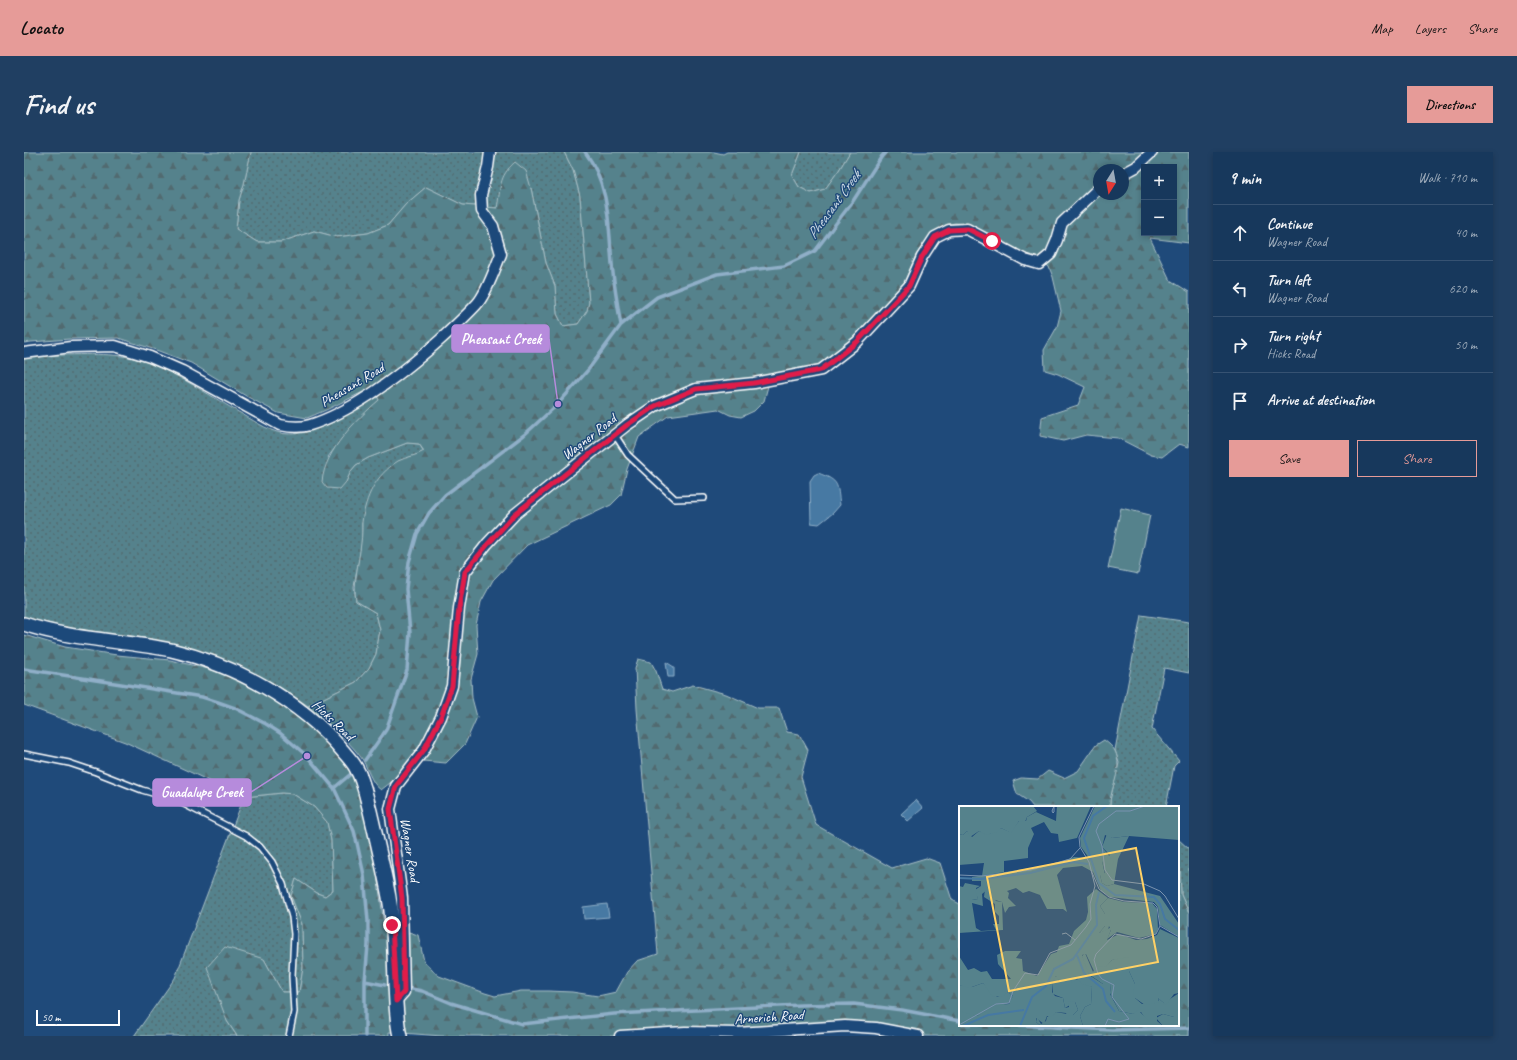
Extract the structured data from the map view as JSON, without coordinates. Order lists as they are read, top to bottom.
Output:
{
  "streets": {
    "street": [
      "Pheasant Road",
      "Wagner Road",
      "Hicks Road",
      "Arnerich Road"
    ]
  },
  "crossings": [
    ["Wagner Road", "Hicks Road"]
  ],
  "water": ["Pheasant Creek"],
  "places": ["Pheasant Creek", "Guadalupe Creek"],
  "scale_bar": "50 m",
  "north": "bottom",
  "page": {
    "header": "Locato",
    "nav": ["Map", "Layers", "Share"],
    "buttons": [
      "Directions",
      ["Save", "Share"]
    ],
    "title": "Find us",
    "heading": ["9 min", "Walk · 710 m"],
    "map_buttons": ["+", "−"],
    "list": [
      ["Continue", "Wagner Road", "40 m"],
      ["Turn left", "Wagner Road", "620 m"],
      ["Turn right", "Hicks Road", "50 m"],
      "Arrive at destination"
    ],
    "scale": "50 m"
  }
}
